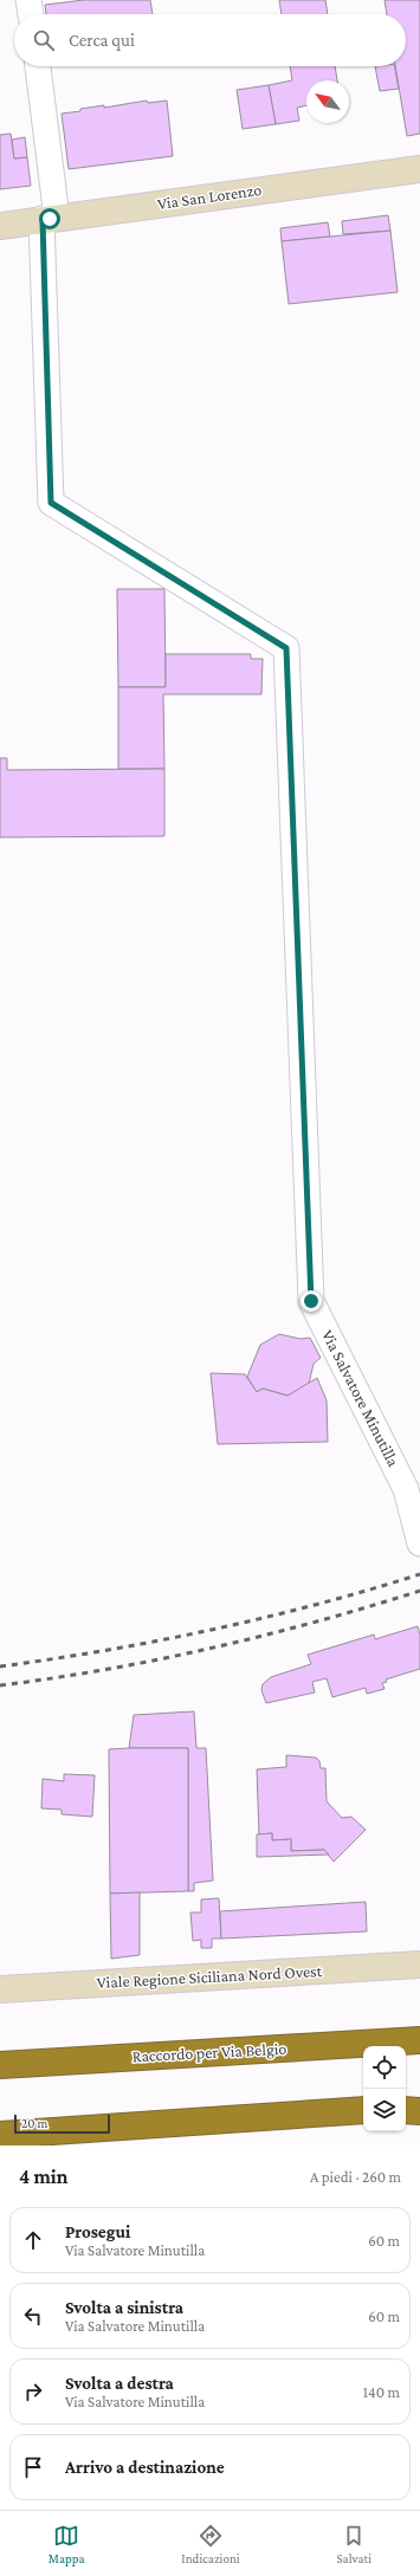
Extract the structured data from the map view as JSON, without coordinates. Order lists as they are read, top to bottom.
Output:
{
  "streets": {
    "highway": ["Raccordo per Via Belgio"],
    "street": ["Via San Lorenzo", "Via Salvatore Minutilla", "Viale Regione Siciliana Nord Ovest"]
  },
  "crossings": [
    ["Via San Lorenzo", "Via Salvatore Minutilla"]
  ],
  "scale_bar": "20 m",
  "north": "top left",
  "page": {
    "search": "Cerca qui",
    "scale": "20 m",
    "heading": ["4 min", "A piedi · 260 m"],
    "list": [
      ["Prosegui", "Via Salvatore Minutilla", "60 m"],
      ["Svolta a sinistra", "Via Salvatore Minutilla", "60 m"],
      ["Svolta a destra", "Via Salvatore Minutilla", "140 m"],
      "Arrivo a destinazione"
    ],
    "nav": ["Mappa", "Indicazioni", "Salvati"]
  }
}
